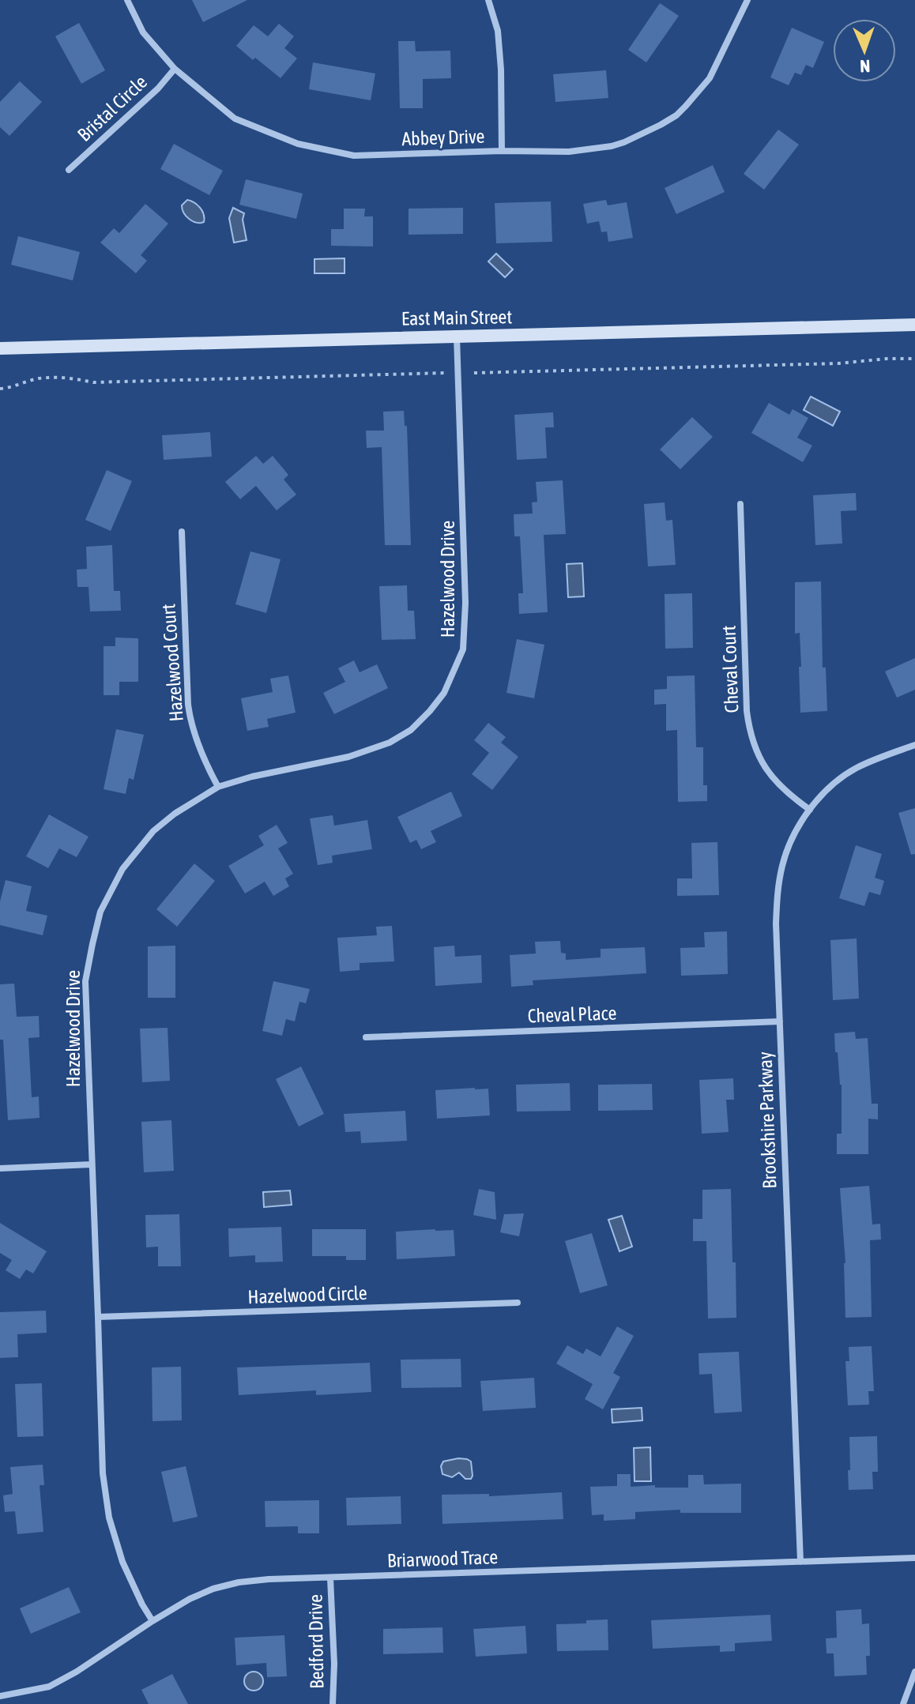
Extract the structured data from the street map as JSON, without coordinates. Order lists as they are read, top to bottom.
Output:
{
  "streets": {
    "main road": ["East Main Street"],
    "street": [
      "Bristal Circle",
      "Abbey Drive",
      "Hazelwood Drive",
      "Hazelwood Court",
      "Cheval Court",
      "Cheval Place",
      "Brookshire Parkway",
      "Hazelwood Circle",
      "Briarwood Trace",
      "Bedford Drive"
    ]
  },
  "crossings": [
    ["Bristal Circle", "Abbey Drive"],
    ["East Main Street", "Hazelwood Drive"],
    ["Hazelwood Drive", "Hazelwood Court"],
    ["Hazelwood Drive", "Hazelwood Circle"],
    ["Hazelwood Drive", "Briarwood Trace"],
    ["Cheval Court", "Brookshire Parkway"],
    ["Cheval Place", "Brookshire Parkway"],
    ["Brookshire Parkway", "Briarwood Trace"],
    ["Briarwood Trace", "Bedford Drive"]
  ],
  "north": "bottom"
}
